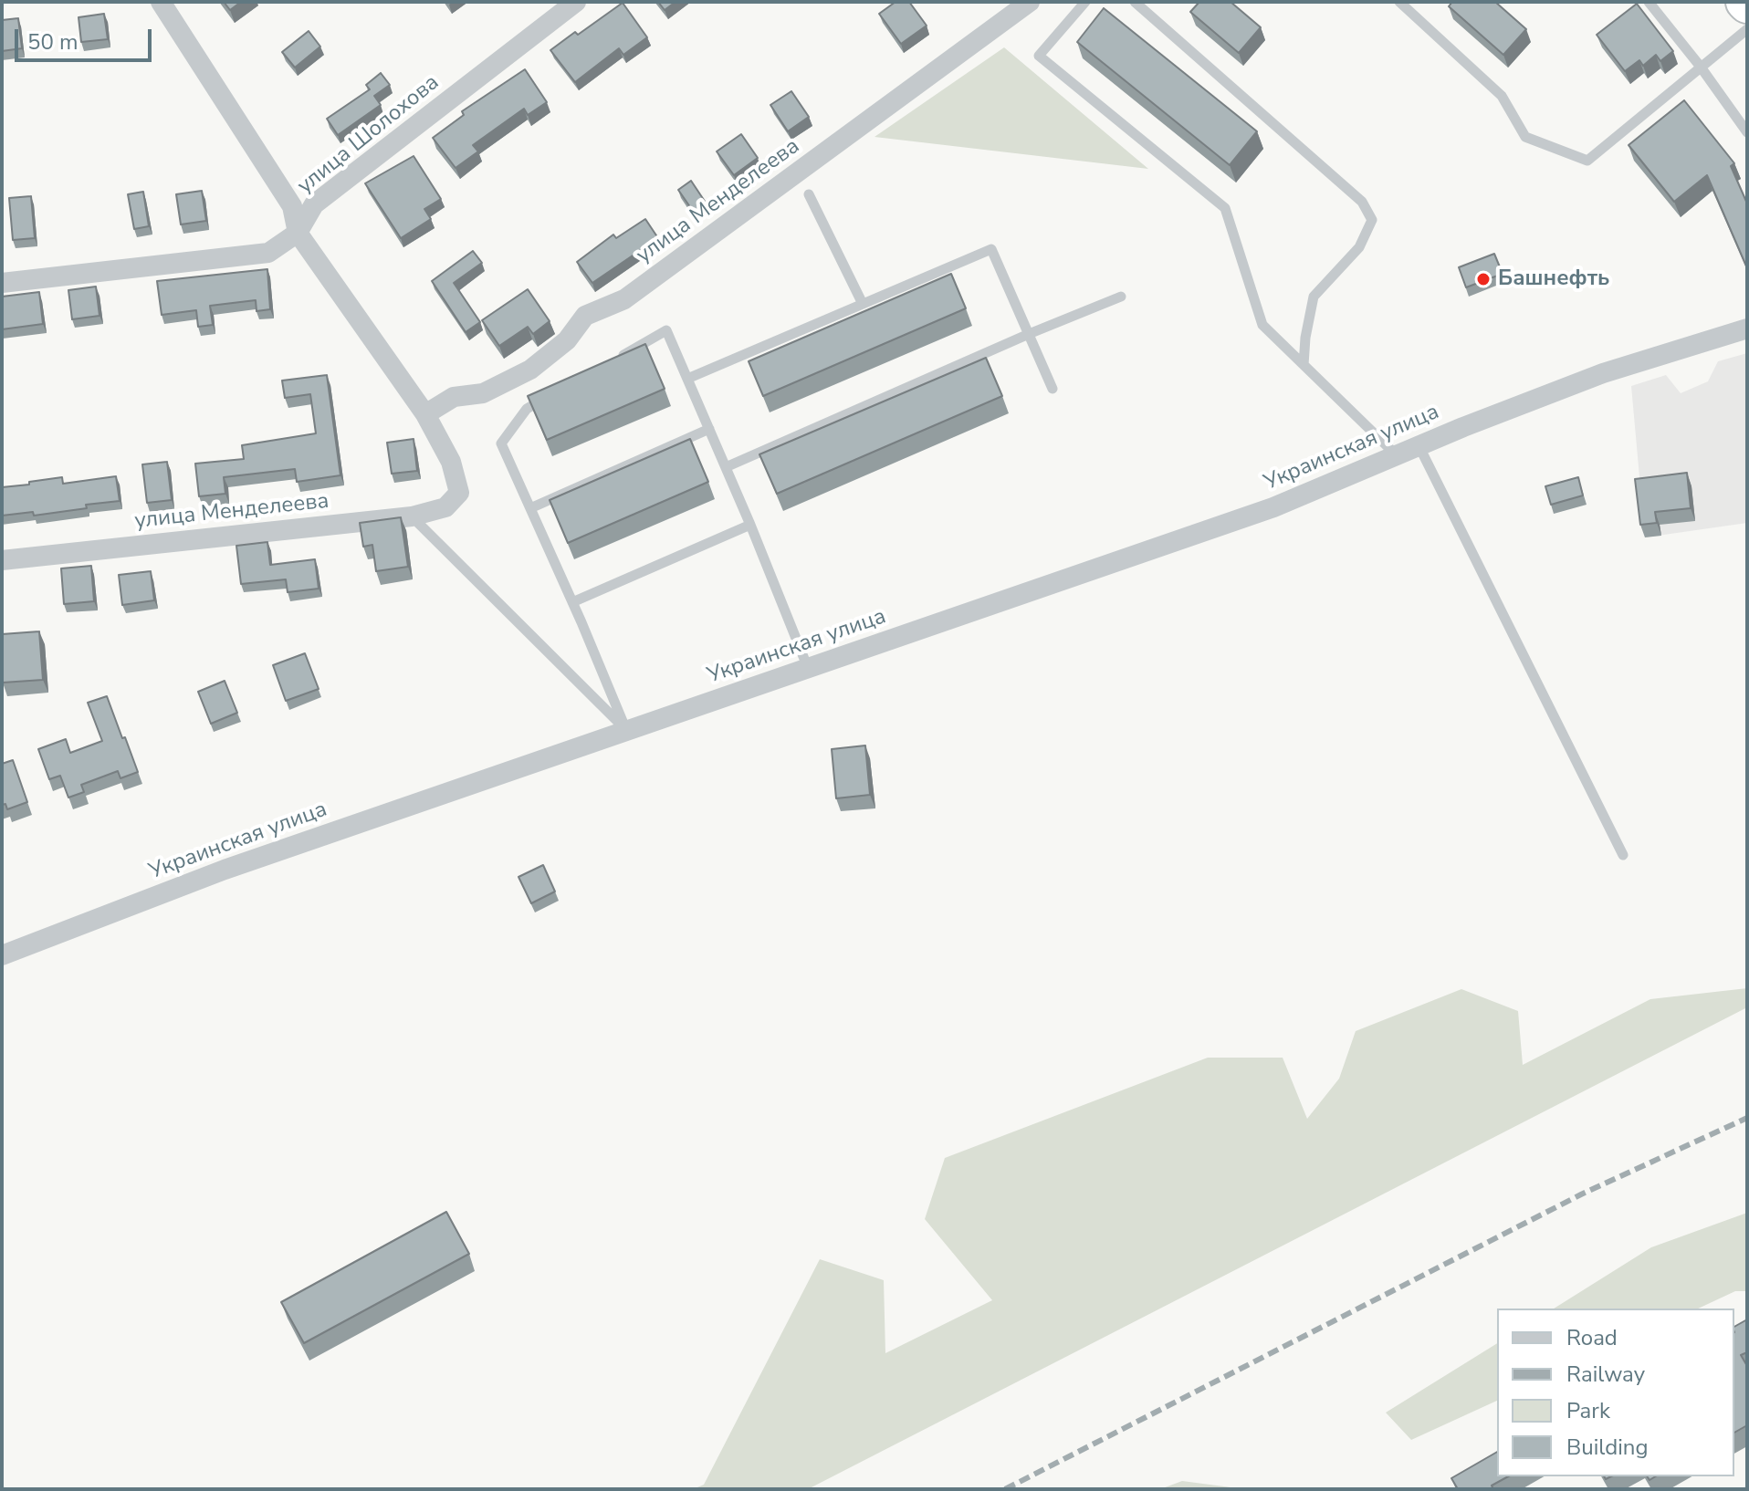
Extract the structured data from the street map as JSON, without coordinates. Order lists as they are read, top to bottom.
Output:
{
  "streets": {
    "street": ["улица Шолохова", "улица Менделеева", "Украинская улица"]
  },
  "places": ["Башнефть"],
  "legend": [
    "Road",
    "Railway",
    "Park",
    "Building"
  ],
  "scale_bar": "50 m"
}
